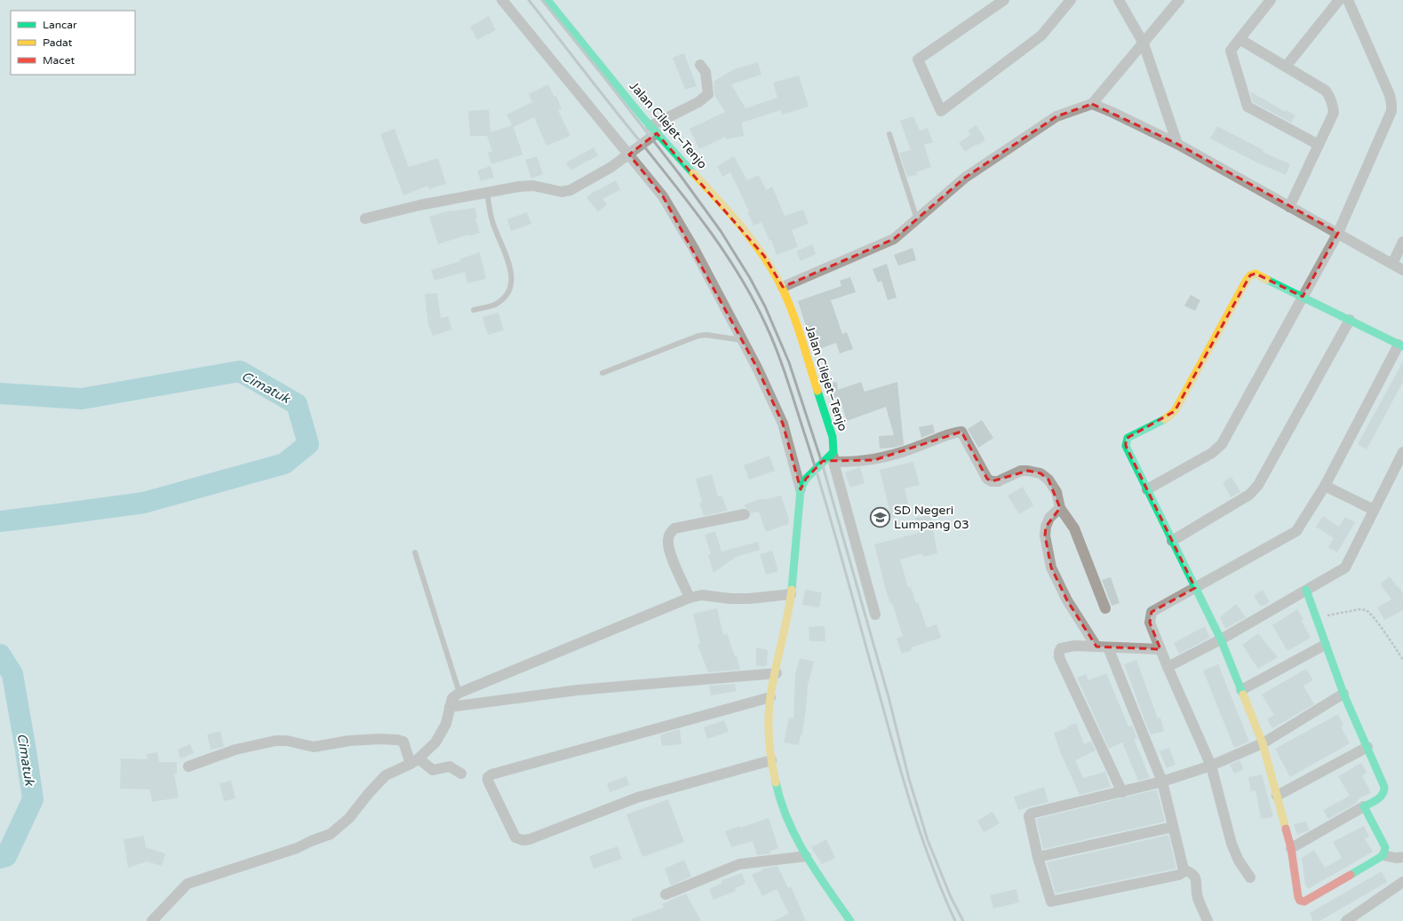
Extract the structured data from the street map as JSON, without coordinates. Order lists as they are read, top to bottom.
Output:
{
  "streets": {
    "street": ["Jalan Cilejet–Tenjo"]
  },
  "water": ["Cimatuk"],
  "places": {
    "school or university": ["SD Negeri Lumpang 03"]
  },
  "legend": ["Lancar", "Padat", "Macet"]
}
